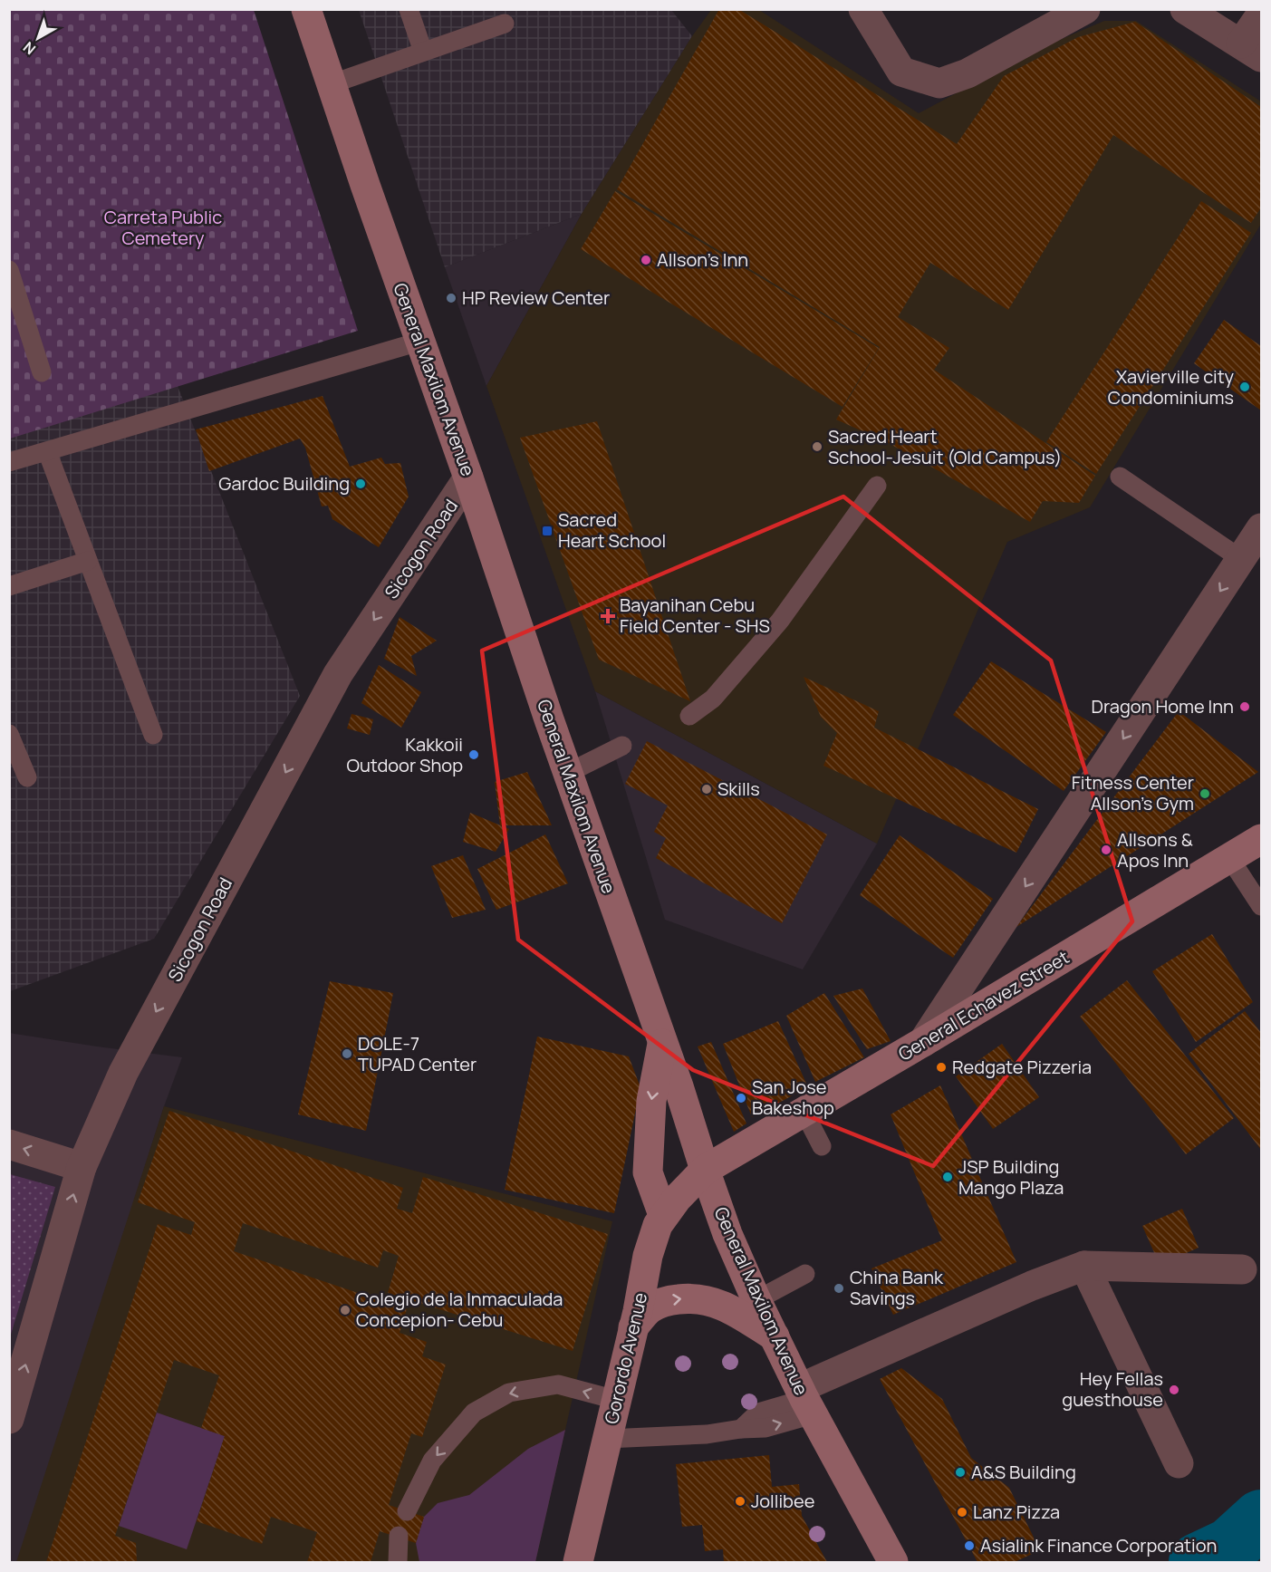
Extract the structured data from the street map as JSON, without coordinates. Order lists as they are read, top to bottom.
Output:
{
  "streets": {
    "main road": ["General Maxilom Avenue", "General Echavez Street", "Gorordo Avenue"],
    "street": ["Sicogon Road"]
  },
  "crossings": [
    ["General Maxilom Avenue", "Sicogon Road"],
    ["General Maxilom Avenue", "General Echavez Street"],
    ["General Maxilom Avenue", "Gorordo Avenue"],
    ["General Echavez Street", "Gorordo Avenue"]
  ],
  "parks": ["Carreta Public Cemetery"],
  "places": {
    "other": [
      "Allson's Inn",
      "HP Review Center",
      "Xavierville city Condominiums",
      "Sacred Heart School-Jesuit (Old Campus)",
      "Gardoc Building",
      "Dragon Home Inn",
      "Kakkoii Outdoor Shop",
      "Skills",
      "Fitness Center Allson's Gym",
      "Allsons & Apos Inn",
      "DOLE-7 TUPAD Center",
      "Redgate Pizzeria",
      "San Jose Bakeshop",
      "JSP Building Mango Plaza",
      "China Bank Savings",
      "Colegio de la Inmaculada Concepion- Cebu",
      "Hey Fellas guesthouse",
      "A&S Building",
      "Jollibee",
      "Lanz Pizza",
      "Asialink Finance Corporation"
    ],
    "transit": ["Sacred Heart School"],
    "health": ["Bayanihan Cebu Field Center - SHS"]
  },
  "north": "bottom left"
}
